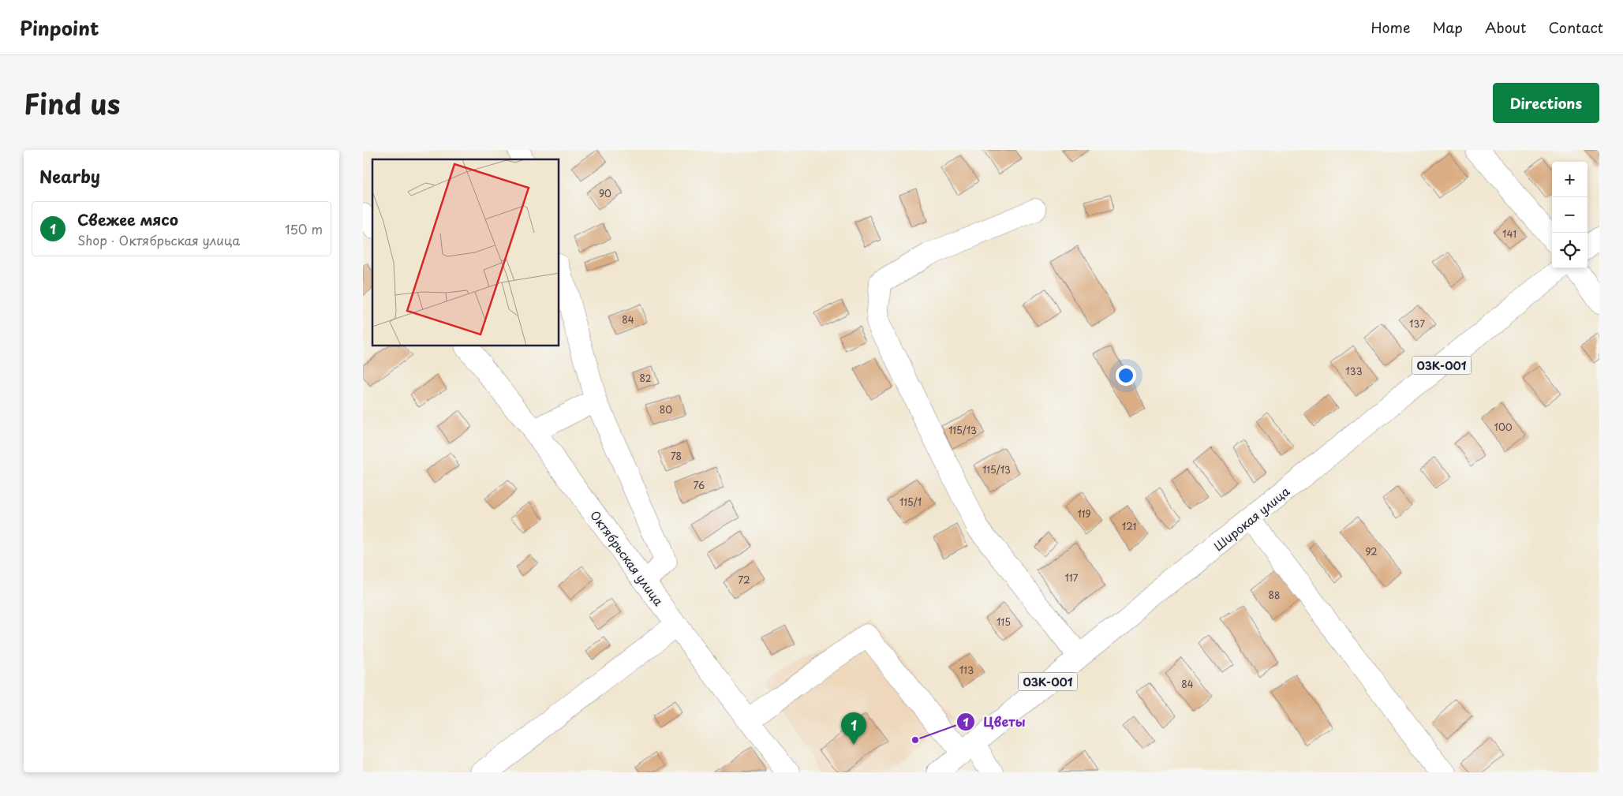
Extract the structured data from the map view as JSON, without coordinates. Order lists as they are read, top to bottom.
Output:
{
  "streets": {
    "main road": ["03К-001", "Широкая улица", "Октябрьская улица"]
  },
  "places": ["Цветы"],
  "house_numbers": [
    "90",
    "141",
    "84",
    "137",
    "133",
    "82",
    "80",
    "100",
    "115/13",
    "78",
    "115/13",
    "76",
    "115/1",
    "119",
    "121",
    "92",
    "117",
    "72",
    "88",
    "115",
    "113",
    "84"
  ],
  "page": {
    "header": "Pinpoint",
    "nav": [
      "Home",
      "Map",
      "About",
      "Contact"
    ],
    "title": "Find us",
    "buttons": "Directions",
    "heading": "Nearby",
    "map_buttons": ["+", "−"],
    "list": [
      {
        "mark": "1",
        "name": "Свежее мясо",
        "note": "Shop · Октябрьская улица",
        "value": "150 m"
      }
    ],
    "pins": "1"
  }
}
